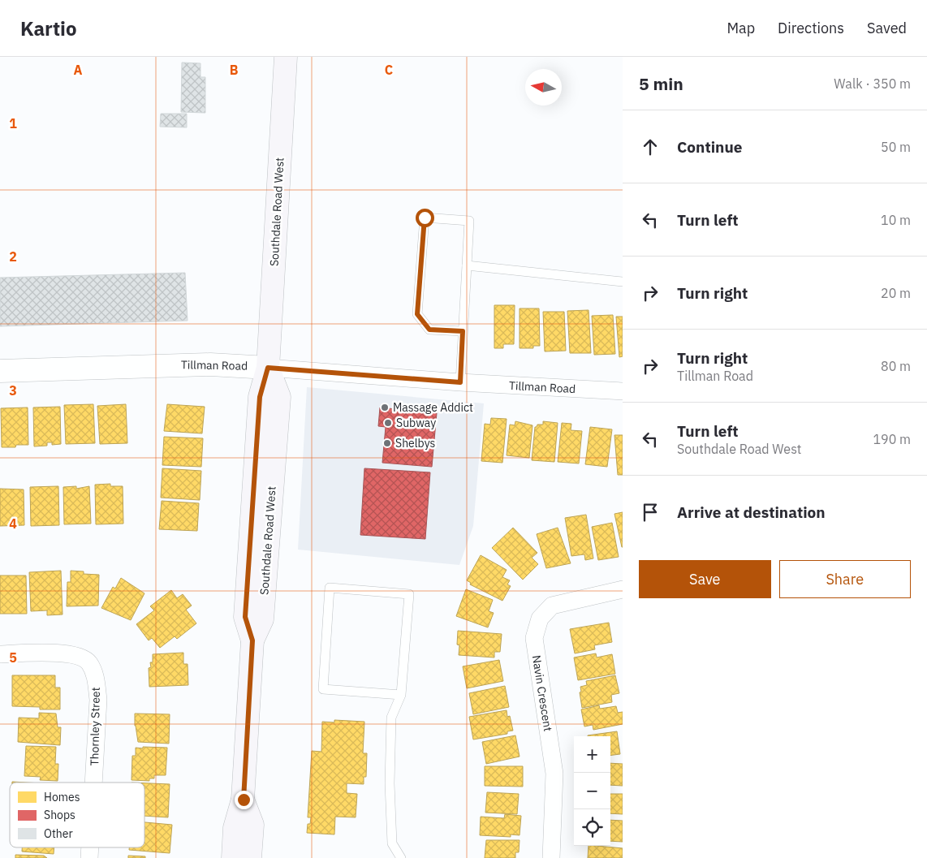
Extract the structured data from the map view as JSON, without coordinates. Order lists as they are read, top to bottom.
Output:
{
  "streets": {
    "main road": ["Southdale Road West"],
    "street": ["Tillman Road", "Navin Crescent", "Thornley Street"]
  },
  "crossings": [
    ["Southdale Road West", "Tillman Road"]
  ],
  "places": ["Massage Addict", "Subway", "Shelbys"],
  "legend": ["Homes", "Shops", "Other"],
  "north": "left",
  "page": {
    "header": "Kartio",
    "nav": ["Map", "Directions", "Saved"],
    "heading": ["5 min", "Walk · 350 m"],
    "list": [
      ["Continue", "50 m"],
      ["Turn left", "10 m"],
      ["Turn right", "20 m"],
      ["Turn right", "Tillman Road", "80 m"],
      ["Turn left", "Southdale Road West", "190 m"],
      "Arrive at destination"
    ],
    "buttons": ["Save", "Share"],
    "map_buttons": ["+", "−"]
  },
  "grid": {
    "columns": ["A", "B", "C"],
    "rows": [
      "1",
      "2",
      "3",
      "4",
      "5"
    ]
  }
}
